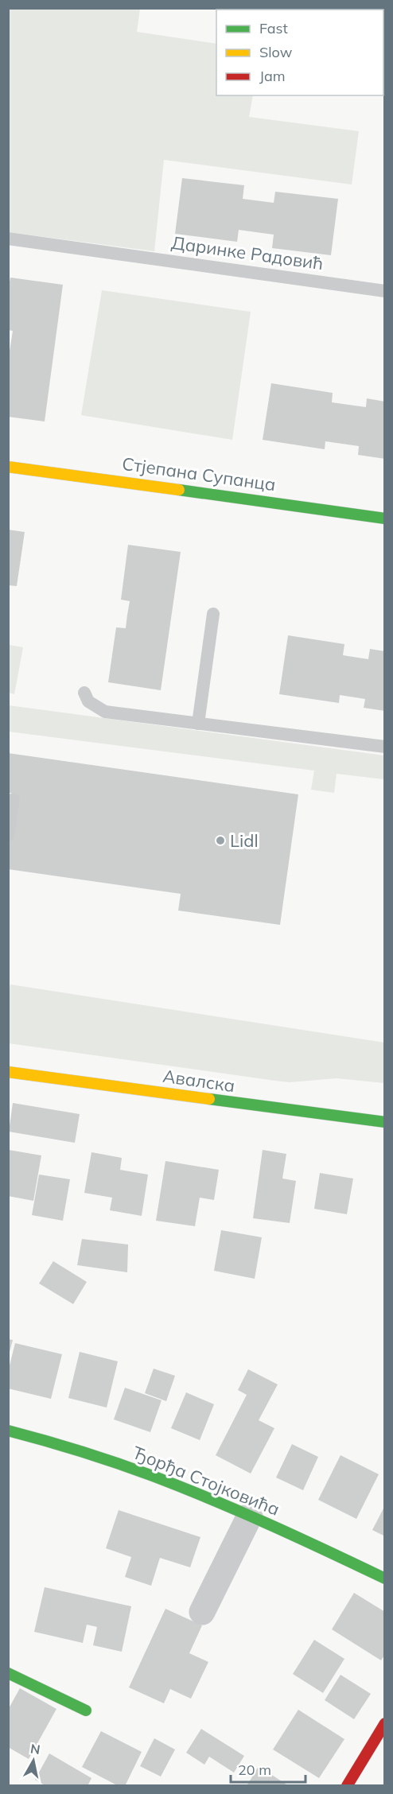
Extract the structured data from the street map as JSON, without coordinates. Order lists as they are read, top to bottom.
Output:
{
  "streets": {
    "street": ["Стјепана Супанца", "Авалска", "Ђорђа Стојковића"],
    "lane": ["Даринке Радовић"]
  },
  "places": ["Lidl"],
  "legend": ["Fast", "Slow", "Jam"],
  "scale_bar": "20 m",
  "north": "top"
}
